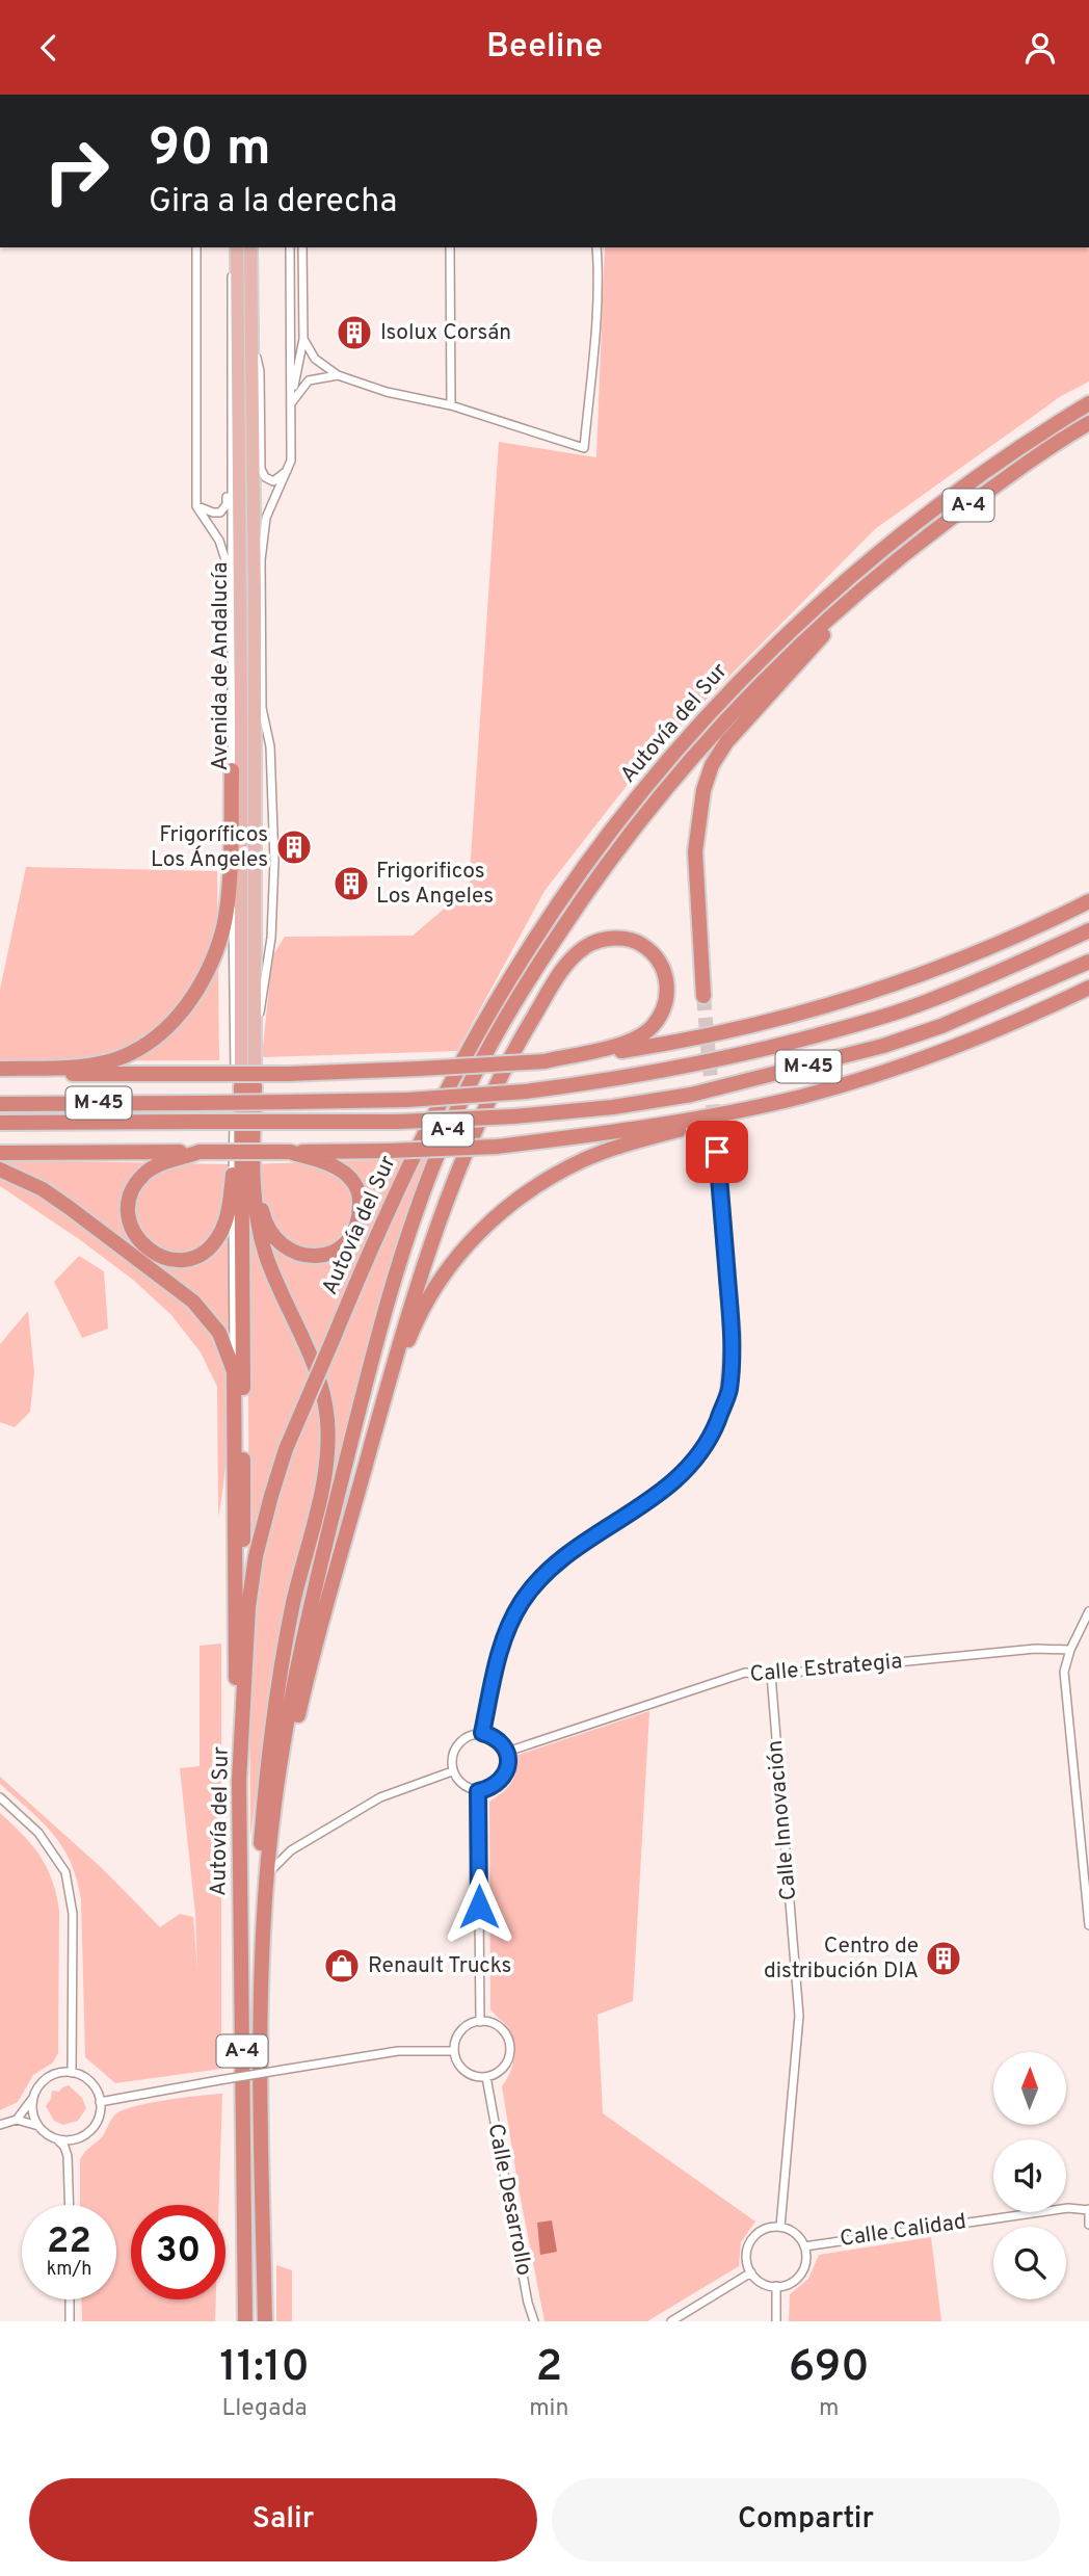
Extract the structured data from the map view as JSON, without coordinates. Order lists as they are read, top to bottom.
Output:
{
  "streets": {
    "highway": ["A-4", "Autovía del Sur", "M-45"],
    "main road": ["Avenida de Andalucía"],
    "street": [
      "Calle Estrategia",
      "Calle Innovación",
      "Calle Desarrollo",
      "Calle Calidad"
    ]
  },
  "crossings": [
    ["Calle Estrategia", "Calle Innovación"],
    ["Calle Innovación", "Calle Calidad"]
  ],
  "places": {
    "building": [
      "Isolux Corsán",
      "Frigoríficos Los Ángeles",
      "Frigorificos Los Angeles",
      "Centro de distribución DIA"
    ],
    "shop": ["Renault Trucks"]
  },
  "north": "top",
  "page": {
    "header": "Beeline",
    "turn": ["90 m", "Gira a la derecha"],
    "speed": "22 km/h",
    "limit": "30",
    "eta": [
      "11:10",
      "Llegada",
      "2",
      "min",
      "690",
      "m"
    ],
    "buttons": ["Salir", "Compartir"]
  }
}
